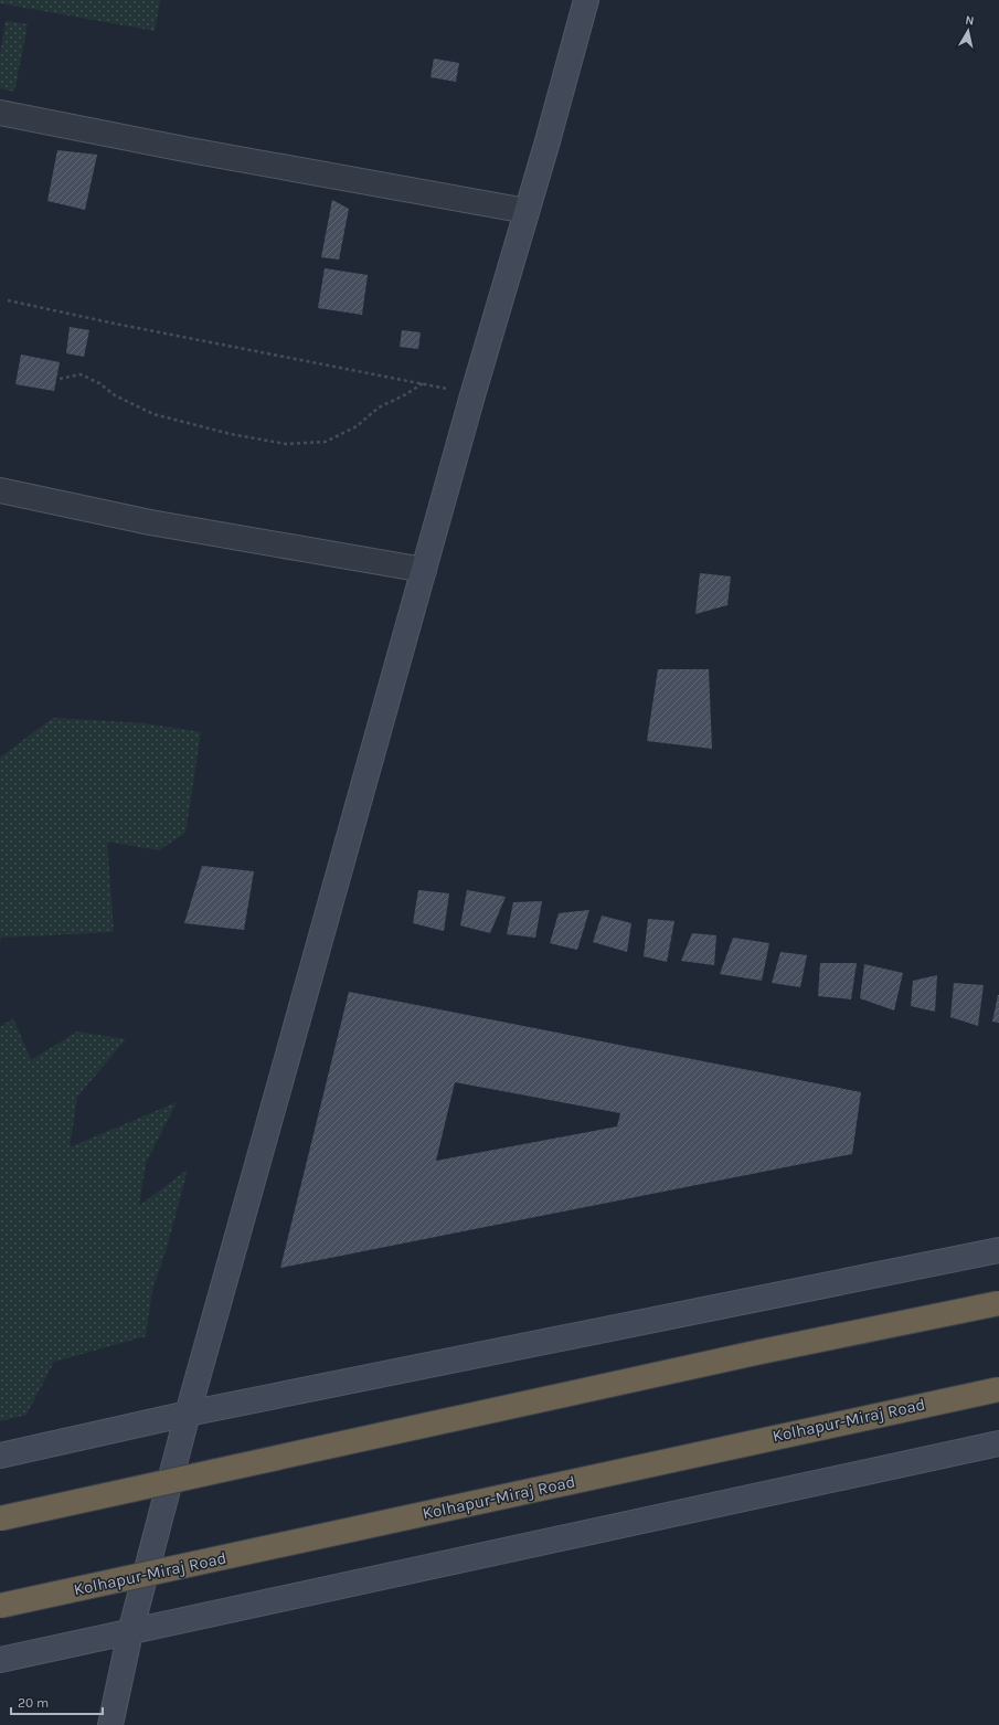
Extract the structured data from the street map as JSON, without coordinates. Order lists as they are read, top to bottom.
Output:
{
  "streets": {
    "highway": ["Kolhapur-Miraj Road"]
  },
  "scale_bar": "20 m",
  "north": "top"
}
